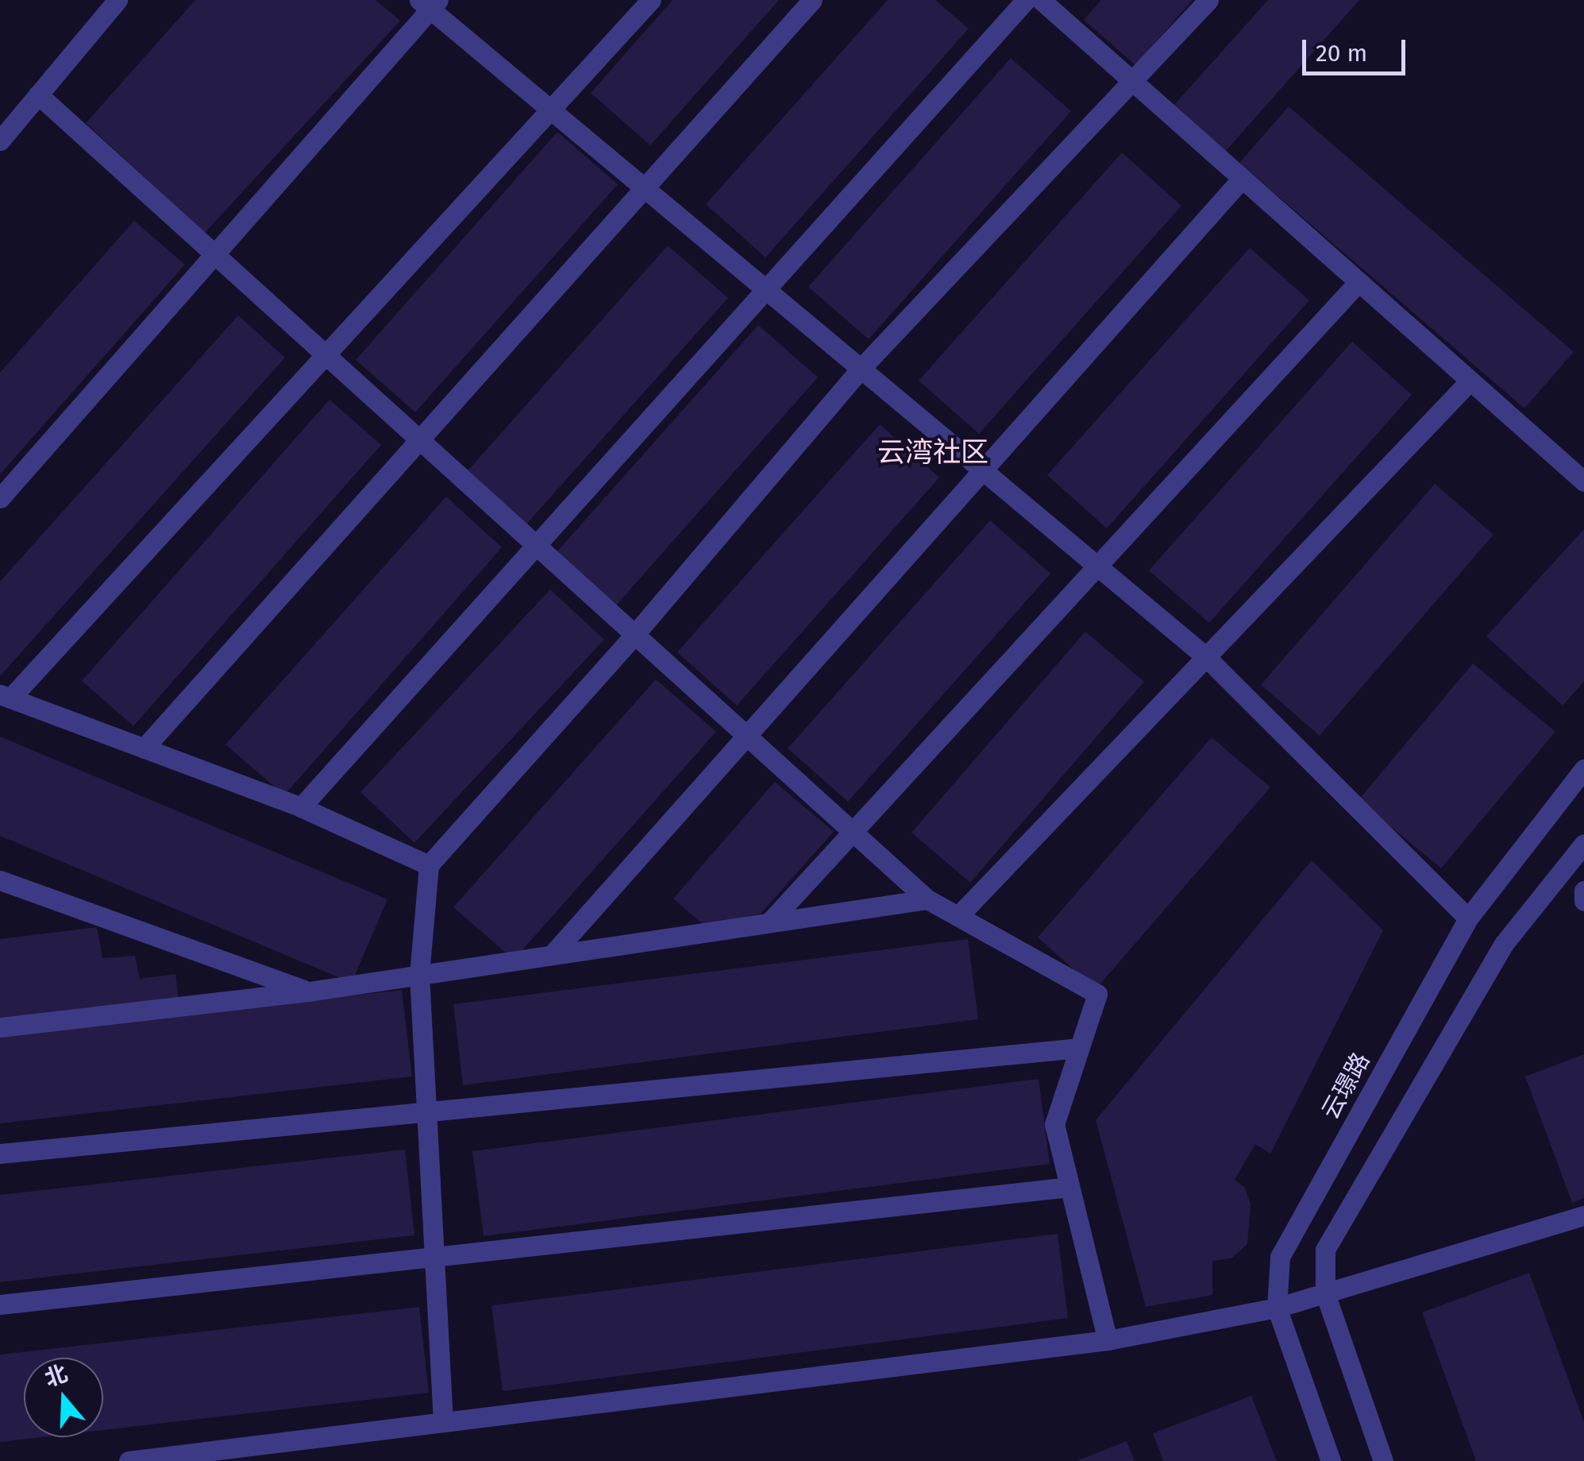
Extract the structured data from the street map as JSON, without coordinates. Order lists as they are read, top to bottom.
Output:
{
  "streets": {
    "street": ["云璟路"]
  },
  "districts": ["云湾社区"],
  "scale_bar": "20 m",
  "north": "top"
}
